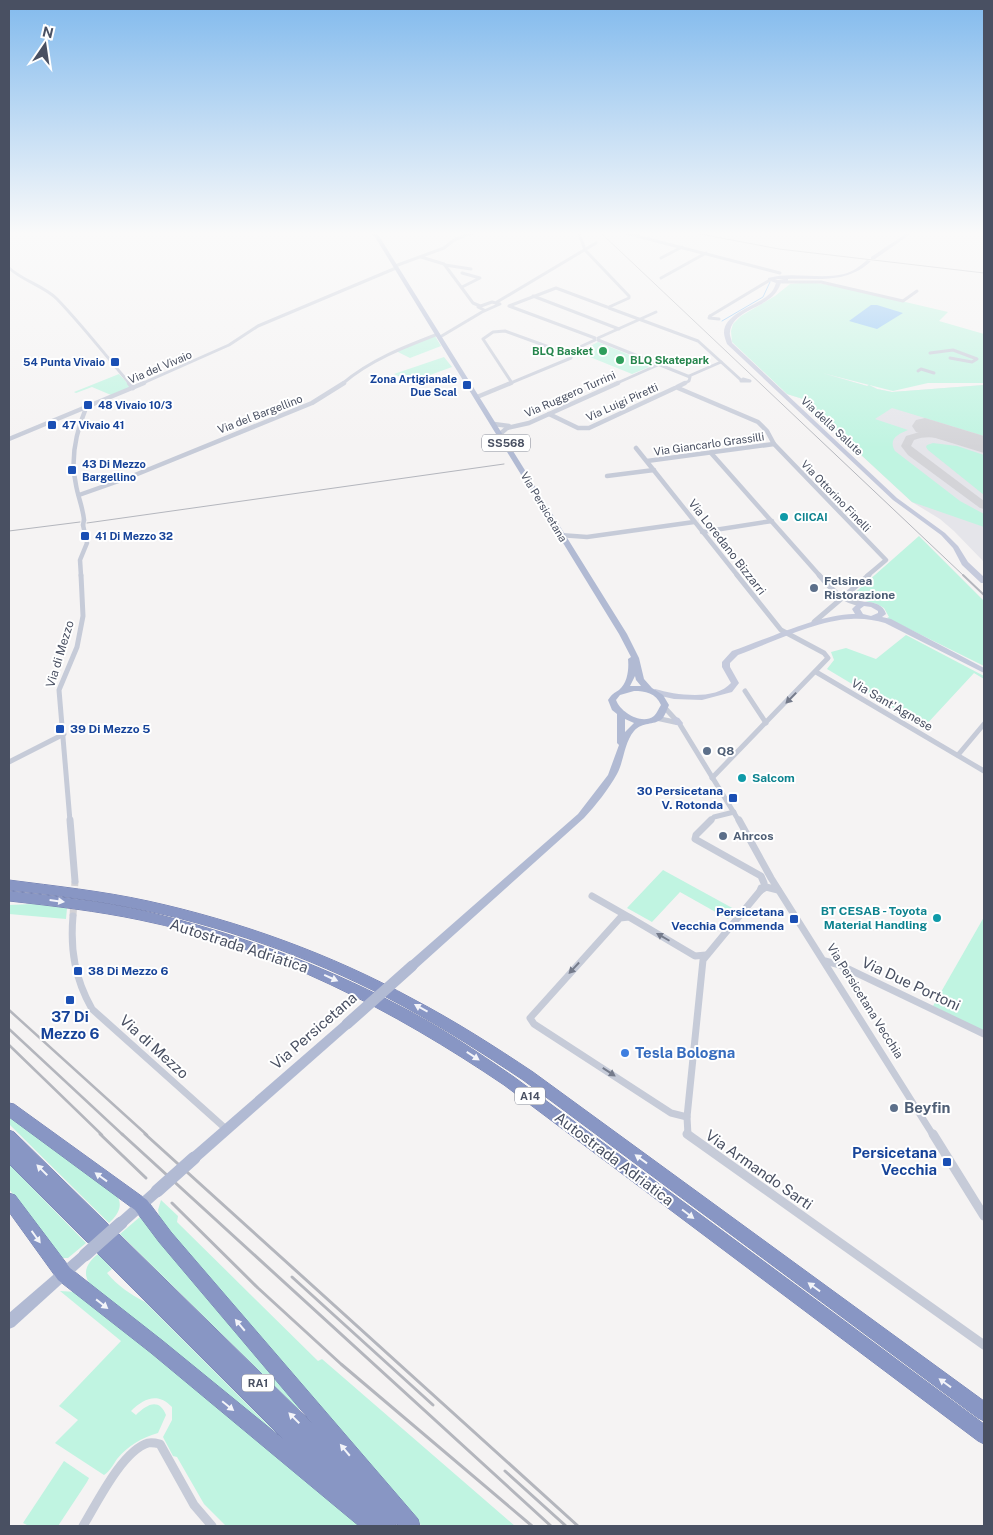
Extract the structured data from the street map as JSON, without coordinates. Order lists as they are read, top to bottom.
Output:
{
  "streets": {
    "highway": ["Autostrada Adriatica", "A14", "RA1"],
    "main road": ["SS568", "Via Persicetana"],
    "street": [
      "Via del Vivaio",
      "Via Ruggero Turrini",
      "Via Luigi Piretti",
      "Via del Bargellino",
      "Via della Salute",
      "Via Giancarlo Grassilli",
      "Via Ottorino Finelli",
      "Via Loredano Bizzarri",
      "Via di Mezzo",
      "Via Sant'Agnese",
      "Via Due Portoni",
      "Via Persicetana Vecchia",
      "Via Armando Sarti"
    ]
  },
  "crossings": [
    ["Via del Vivaio", "Via di Mezzo"],
    ["Via Ruggero Turrini", "Via Luigi Piretti"],
    ["Via Ruggero Turrini", "Via Persicetana"],
    ["Via Luigi Piretti", "Via Ottorino Finelli"],
    ["Via del Bargellino", "Via Persicetana"],
    ["Via del Bargellino", "Via di Mezzo"],
    ["Via Giancarlo Grassilli", "Via Ottorino Finelli"],
    ["Via Giancarlo Grassilli", "Via Loredano Bizzarri"],
    ["Via Persicetana", "Via di Mezzo"],
    ["Via Persicetana", "Via Persicetana Vecchia"],
    ["Via Loredano Bizzarri", "Via Sant'Agnese"],
    ["Via Due Portoni", "Via Persicetana Vecchia"],
    ["Via Persicetana Vecchia", "Via Armando Sarti"]
  ],
  "places": {
    "other": [
      "BLQ Basket",
      "BLQ Skatepark",
      "CIICAI",
      "Felsinea Ristorazione",
      "Q8",
      "Salcom",
      "Ahrcos",
      "BT CESAB - Toyota Material Handling",
      "Tesla Bologna",
      "Beyfin"
    ],
    "transit": [
      "54 Punta Vivaio",
      "Zona Artigianale Due Scal",
      "48 Vivaio 10/3",
      "47 Vivaio 41",
      "43 Di Mezzo Bargellino",
      "41 Di Mezzo 32",
      "39 Di Mezzo 5",
      "30 Persicetana V. Rotonda",
      "Persicetana Vecchia Commenda",
      "38 Di Mezzo 6",
      "37 Di Mezzo 6",
      "Persicetana Vecchia"
    ]
  },
  "north": "top"
}
